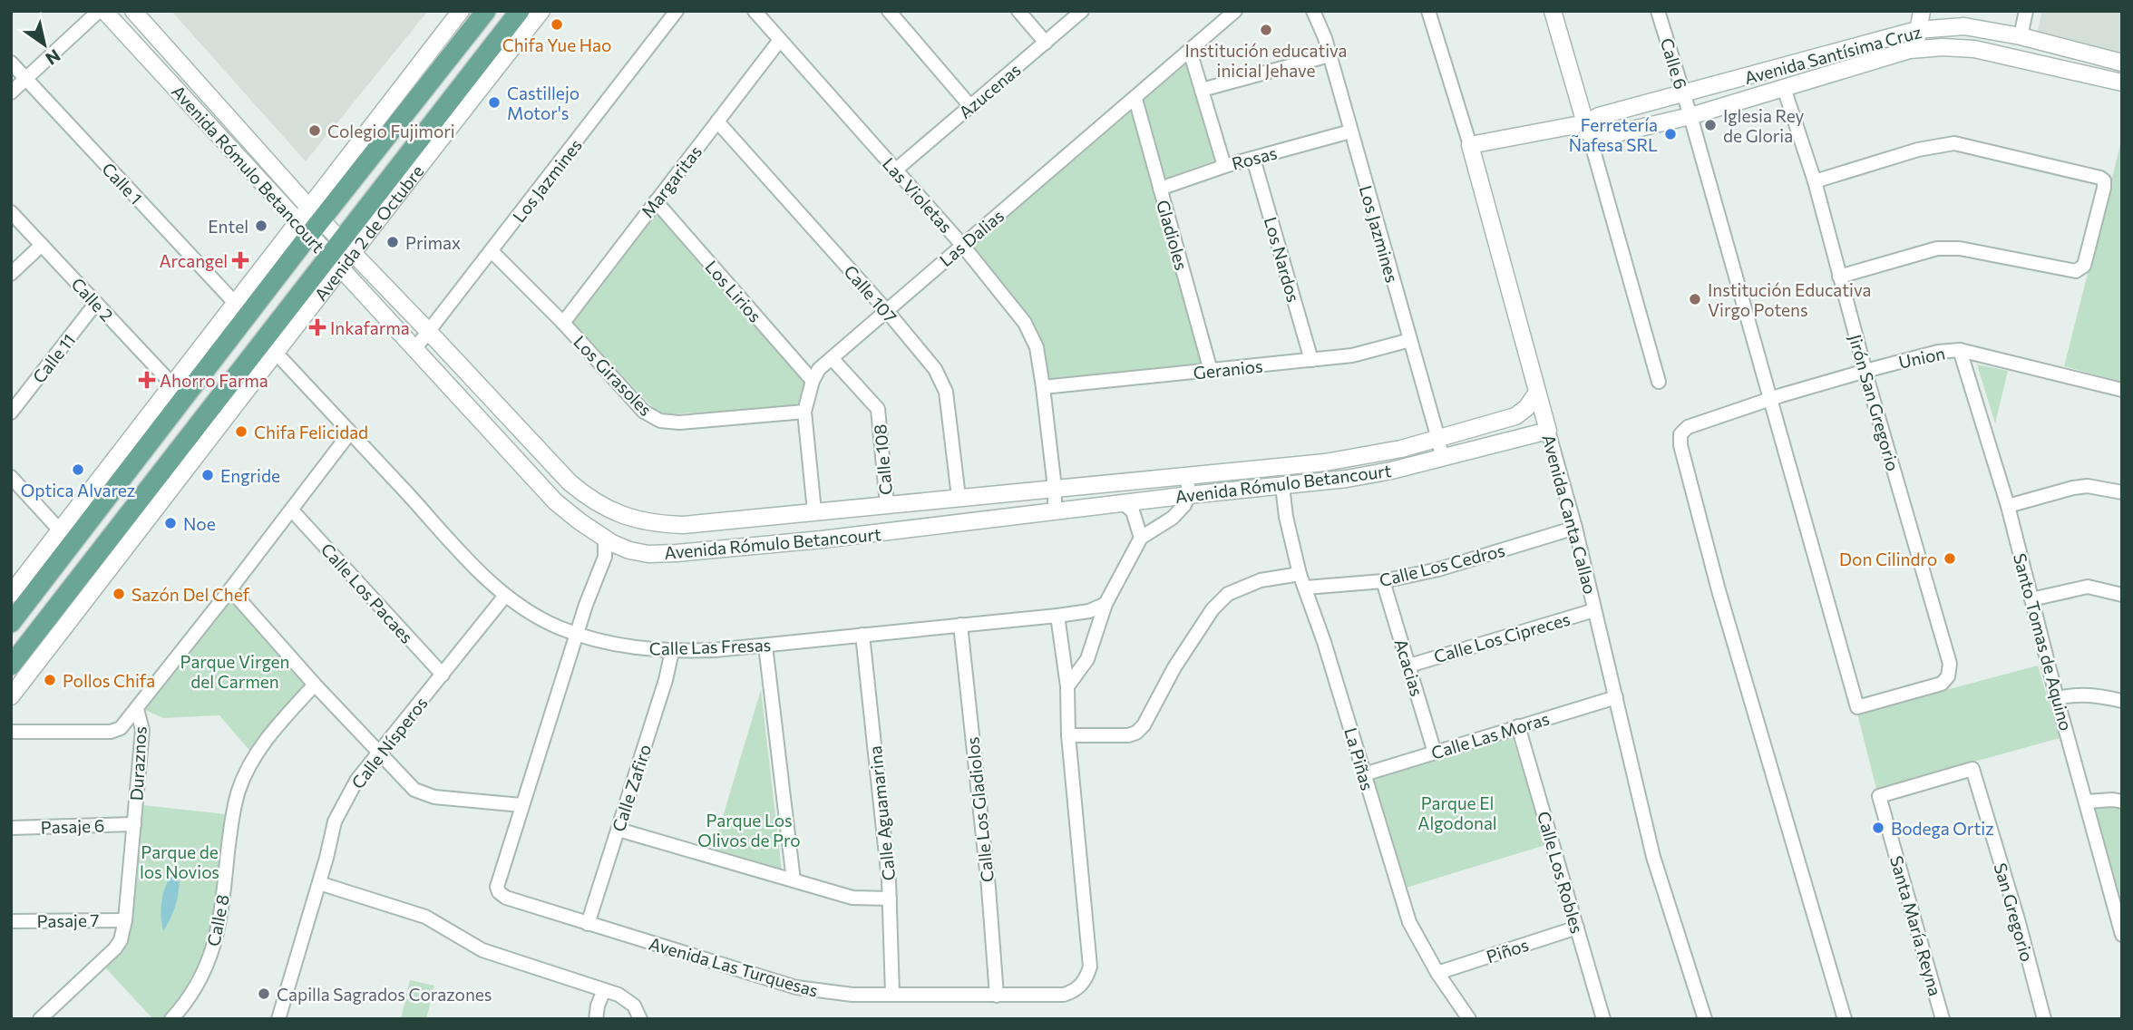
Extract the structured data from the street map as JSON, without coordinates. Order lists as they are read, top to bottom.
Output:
{
  "streets": {
    "main road": ["Avenida 2 de Octubre"],
    "street": [
      "Avenida Santísima Cruz",
      "Calle 6",
      "Azucenas",
      "Rosas",
      "Avenida Rómulo Betancourt",
      "Los Jazmines",
      "Margaritas",
      "Calle 1",
      "Las Violetas",
      "Gladioles",
      "Las Dalias",
      "Los Nardos",
      "Los Lirios",
      "Calle 107",
      "Calle 2",
      "Union",
      "Calle 11",
      "Geranios",
      "Los Girasoles",
      "Jirón San Gregorio",
      "Calle 108",
      "Avenida Canta Callao",
      "Calle Los Cedros",
      "Calle Los Pacaes",
      "Calle Los Cipreces",
      "Santo Tomas de Aquino",
      "Calle Las Fresas",
      "Acacias",
      "Calle Las Moras",
      "Calle Nísperos",
      "La Piñas",
      "Duraznos",
      "Calle Zafiro",
      "Calle Los Gladiolos",
      "Calle Aguamarina",
      "Pasaje 6",
      "Calle Los Robles",
      "San Gregorio",
      "Pasaje 7",
      "Calle 8",
      "Santa María Reyna",
      "Piños",
      "Avenida Las Turquesas"
    ]
  },
  "crossings": [
    ["Avenida Santísima Cruz", "Calle 6"],
    ["Avenida Santísima Cruz", "Jirón San Gregorio"],
    ["Avenida Santísima Cruz", "Avenida Canta Callao"],
    ["Calle 6", "Union"],
    ["Calle 6", "Jirón San Gregorio"],
    ["Azucenas", "Las Violetas"],
    ["Rosas", "Los Jazmines"],
    ["Rosas", "Gladioles"],
    ["Rosas", "Los Nardos"],
    ["Avenida Rómulo Betancourt", "Los Jazmines"],
    ["Avenida Rómulo Betancourt", "Las Violetas"],
    ["Avenida Rómulo Betancourt", "Avenida 2 de Octubre"],
    ["Avenida Rómulo Betancourt", "Las Dalias"],
    ["Avenida Rómulo Betancourt", "Calle 107"],
    ["Avenida Rómulo Betancourt", "Calle 108"],
    ["Avenida Rómulo Betancourt", "Avenida Canta Callao"],
    ["Avenida Rómulo Betancourt", "La Piñas"],
    ["Avenida Rómulo Betancourt", "Avenida Las Turquesas"],
    ["Los Jazmines", "Geranios"],
    ["Los Jazmines", "Los Girasoles"],
    ["Margaritas", "Las Violetas"],
    ["Margaritas", "Los Lirios"],
    ["Margaritas", "Calle 107"],
    ["Margaritas", "Los Girasoles"],
    ["Las Violetas", "Las Dalias"],
    ["Las Violetas", "Geranios"],
    ["Avenida 2 de Octubre", "Calle Las Fresas"],
    ["Gladioles", "Las Dalias"],
    ["Gladioles", "Geranios"],
    ["Las Dalias", "Los Lirios"],
    ["Las Dalias", "Calle 107"],
    ["Las Dalias", "Los Girasoles"],
    ["Las Dalias", "Calle 108"],
    ["Los Nardos", "Geranios"],
    ["Calle 2", "Calle 11"],
    ["Union", "Jirón San Gregorio"],
    ["Union", "Santo Tomas de Aquino"],
    ["Avenida Canta Callao", "Calle Los Cedros"],
    ["Avenida Canta Callao", "Calle Los Cipreces"],
    ["Avenida Canta Callao", "Calle Las Moras"],
    ["Calle Los Cedros", "Acacias"],
    ["Calle Los Cedros", "La Piñas"],
    ["Calle Los Pacaes", "Calle Nísperos"],
    ["Calle Los Pacaes", "Duraznos"],
    ["Calle Los Cipreces", "Acacias"],
    ["Calle Las Fresas", "Calle Nísperos"],
    ["Calle Las Fresas", "Duraznos"],
    ["Calle Las Fresas", "Calle Zafiro"],
    ["Calle Las Fresas", "Calle Los Gladiolos"],
    ["Calle Las Fresas", "Calle Aguamarina"],
    ["Calle Las Fresas", "Avenida Las Turquesas"],
    ["Acacias", "Calle Las Moras"],
    ["Calle Las Moras", "La Piñas"],
    ["Calle Las Moras", "Calle Los Robles"],
    ["La Piñas", "Piños"],
    ["Duraznos", "Pasaje 6"],
    ["Duraznos", "Pasaje 7"],
    ["Calle Zafiro", "Avenida Las Turquesas"],
    ["Calle Los Gladiolos", "Avenida Las Turquesas"],
    ["Calle Aguamarina", "Avenida Las Turquesas"],
    ["Calle Los Robles", "Piños"],
    ["San Gregorio", "Santa María Reyna"]
  ],
  "parks": [
    "Parque Virgen del Carmen",
    "Parque El Algodonal",
    "Parque Los Olivos de Pro",
    "Parque de los Novios"
  ],
  "places": {
    "other": [
      "Chifa Yue Hao",
      "Institución educativa inicial Jehave",
      "Castillejo Motor's",
      "Iglesia Rey de Gloria",
      "Colegio Fujimori",
      "Ferretería Ñafesa SRL",
      "Entel",
      "Primax",
      "Institución Educativa Virgo Potens",
      "Chifa Felicidad",
      "Optica Alvarez",
      "Engride",
      "Noe",
      "Don Cilindro",
      "Sazón Del Chef",
      "Pollos Chifa",
      "Bodega Ortiz",
      "Capilla Sagrados Corazones"
    ],
    "health": ["Arcangel", "Inkafarma", "Ahorro Farma"]
  },
  "north": "bottom right"
}
